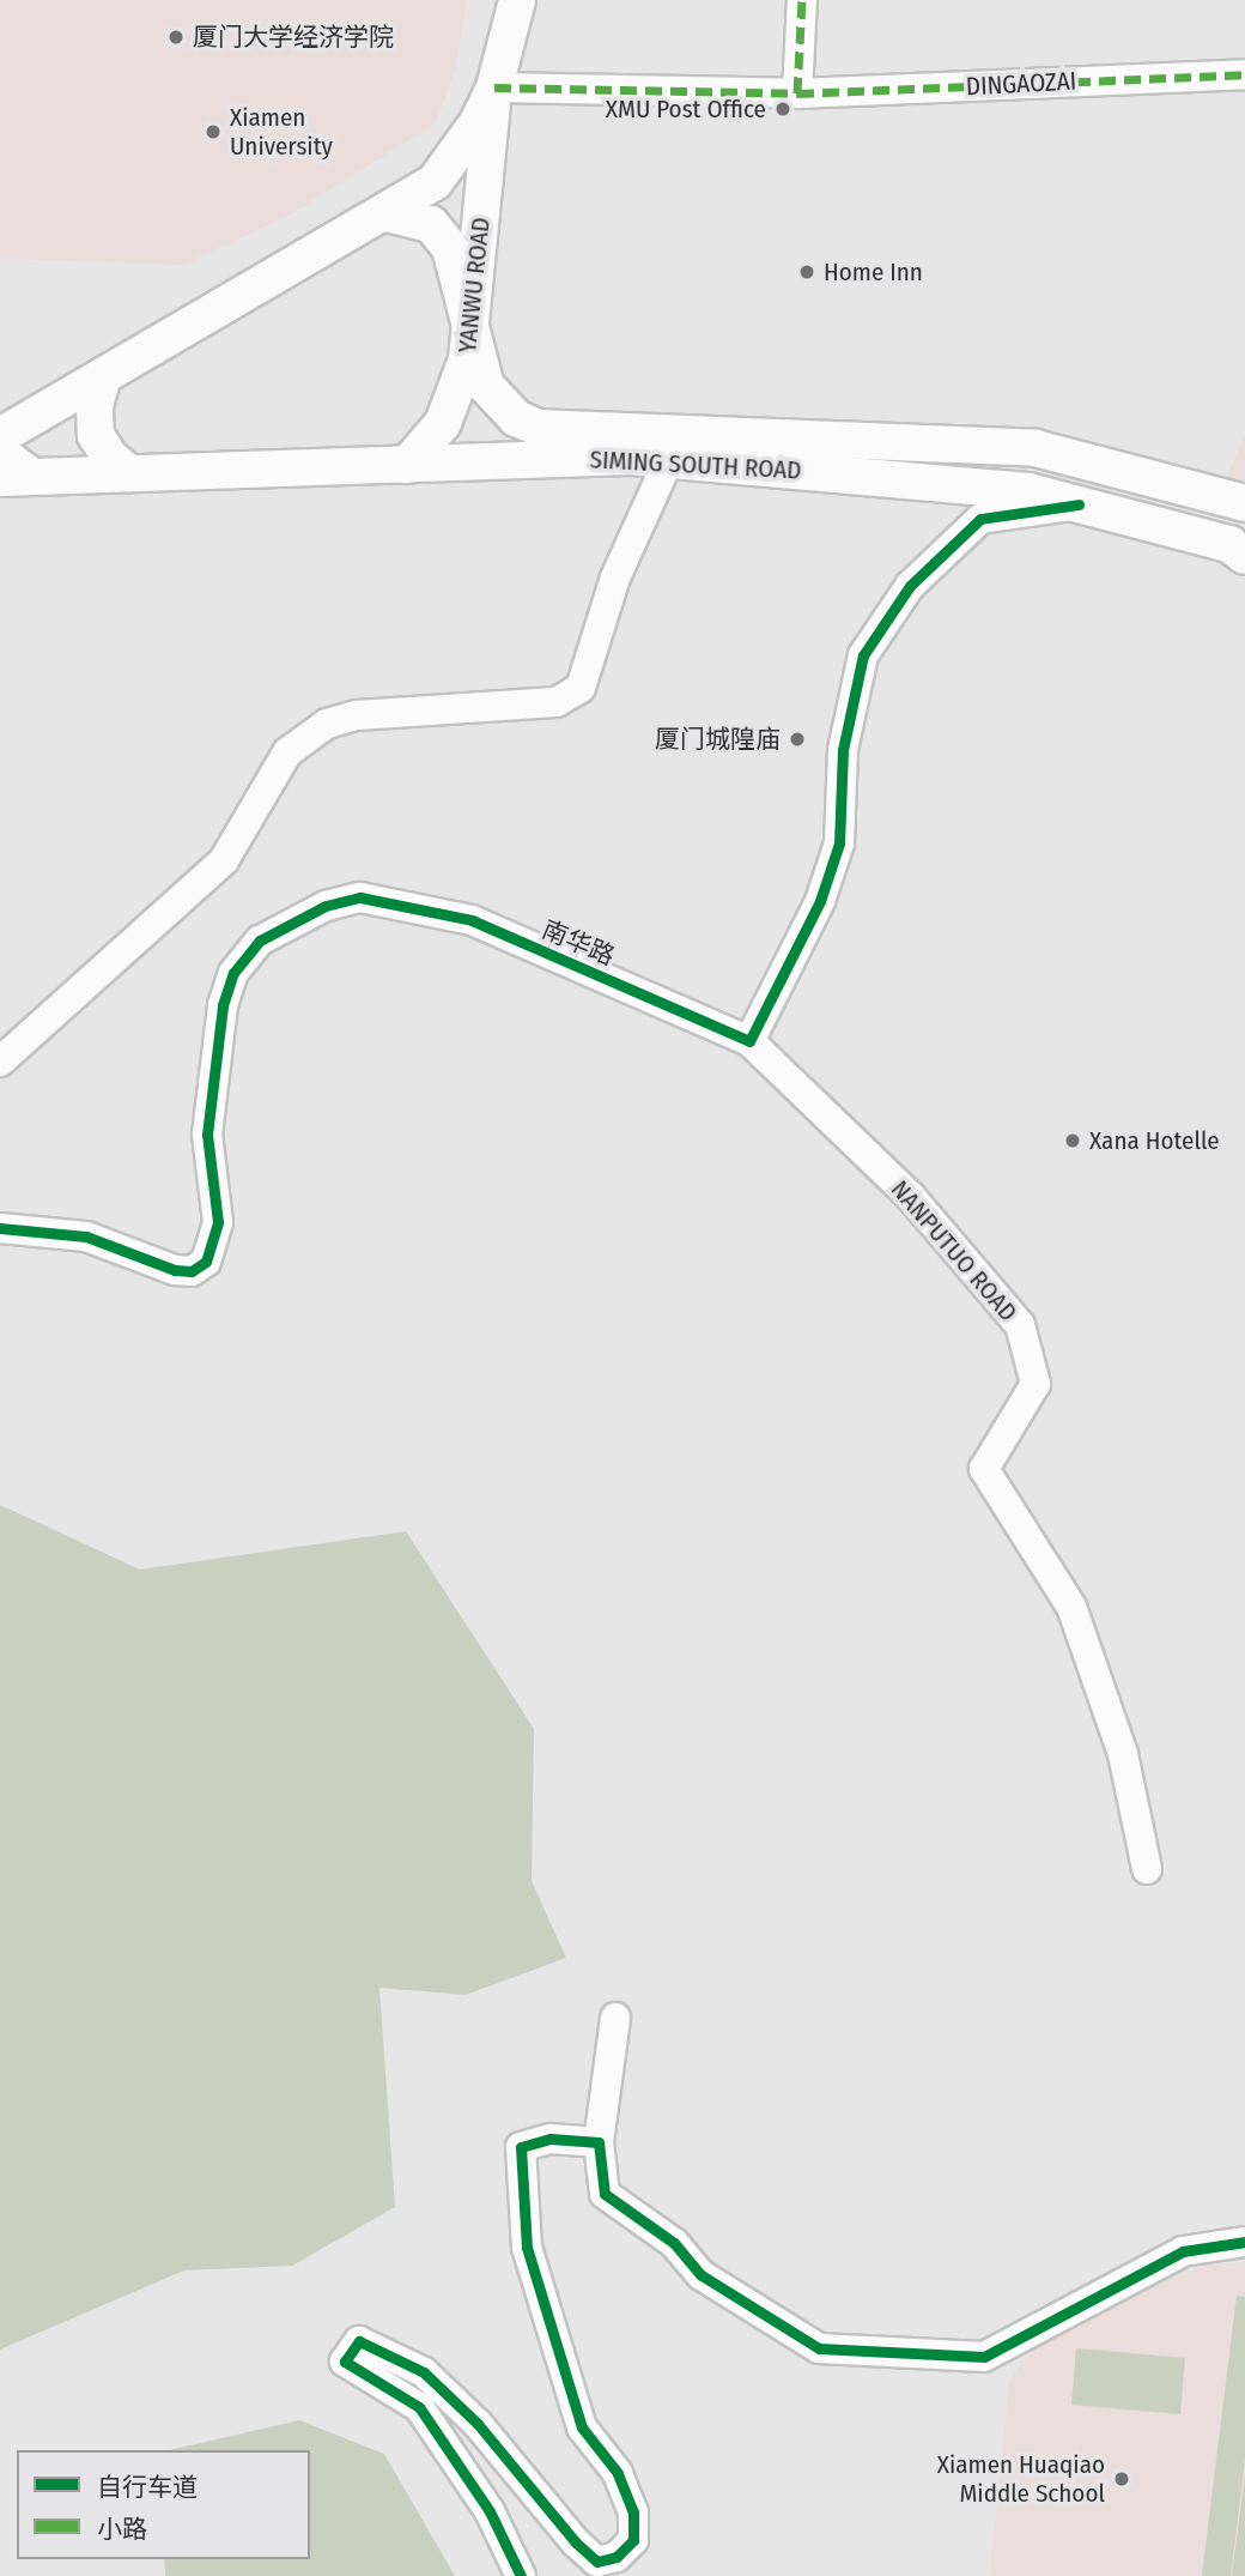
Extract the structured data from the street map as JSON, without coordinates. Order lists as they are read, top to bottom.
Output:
{
  "streets": {
    "main road": ["YANWU ROAD", "SIMING SOUTH ROAD"],
    "street": ["DINGAOZAI", "南华路", "NANPUTUO ROAD"]
  },
  "crossings": [
    ["DINGAOZAI", "YANWU ROAD"],
    ["YANWU ROAD", "SIMING SOUTH ROAD"],
    ["南华路", "NANPUTUO ROAD"]
  ],
  "places": [
    "厦门大学经济学院",
    "XMU Post Office",
    "Xiamen University",
    "Home Inn",
    "厦门城隍庙",
    "Xana Hotelle",
    "Xiamen Huaqiao Middle School"
  ],
  "legend": ["自行车道", "小路"]
}
